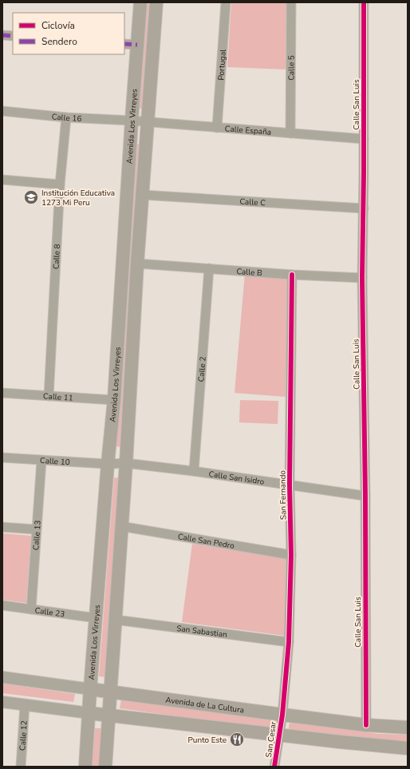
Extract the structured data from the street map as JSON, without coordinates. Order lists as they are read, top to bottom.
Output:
{
  "streets": {
    "main road": ["Avenida Los Virreyes", "Avenida de La Cultura"],
    "street": [
      "Portugal",
      "Calle 5",
      "Calle San Luis",
      "Calle 16",
      "Calle España",
      "Calle C",
      "Calle 8",
      "Calle B",
      "Calle 2",
      "Calle 11",
      "Calle 10",
      "Calle San Isidro",
      "San Fernando",
      "Calle 13",
      "Calle San Pedro",
      "Calle 23",
      "San Sabastian",
      "Calle 12",
      "San Cesar"
    ]
  },
  "crossings": [
    ["Portugal", "Calle España"],
    ["Calle 5", "Calle España"],
    ["Calle San Luis", "Calle España"],
    ["Calle San Luis", "Calle C"],
    ["Calle San Luis", "Calle B"],
    ["Calle San Luis", "Calle San Isidro"],
    ["Calle San Luis", "Avenida de La Cultura"],
    ["Calle 16", "Avenida Los Virreyes"],
    ["Calle 16", "Calle España"],
    ["Calle 16", "Calle 8"],
    ["Avenida Los Virreyes", "Calle España"],
    ["Avenida Los Virreyes", "Calle C"],
    ["Avenida Los Virreyes", "Calle B"],
    ["Avenida Los Virreyes", "Calle 11"],
    ["Avenida Los Virreyes", "Calle 10"],
    ["Avenida Los Virreyes", "Calle San Isidro"],
    ["Avenida Los Virreyes", "Calle San Pedro"],
    ["Avenida Los Virreyes", "Calle 23"],
    ["Avenida Los Virreyes", "San Sabastian"],
    ["Avenida Los Virreyes", "Avenida de La Cultura"],
    ["Calle 8", "Calle 11"],
    ["Calle B", "Calle 2"],
    ["Calle B", "San Fernando"],
    ["Calle 2", "Calle San Isidro"],
    ["Calle 10", "Calle San Isidro"],
    ["Calle 10", "Calle 13"],
    ["Calle San Isidro", "San Fernando"],
    ["San Fernando", "Calle San Pedro"],
    ["San Fernando", "San Sabastian"],
    ["San Fernando", "Avenida de La Cultura"],
    ["San Fernando", "San Cesar"],
    ["Calle 13", "Calle 23"],
    ["Avenida de La Cultura", "San Cesar"]
  ],
  "places": {
    "school or university": ["Institución Educativa 1273 Mi Peru"],
    "restaurant": ["Punto Este"]
  },
  "legend": ["Ciclovía", "Sendero"]
}
